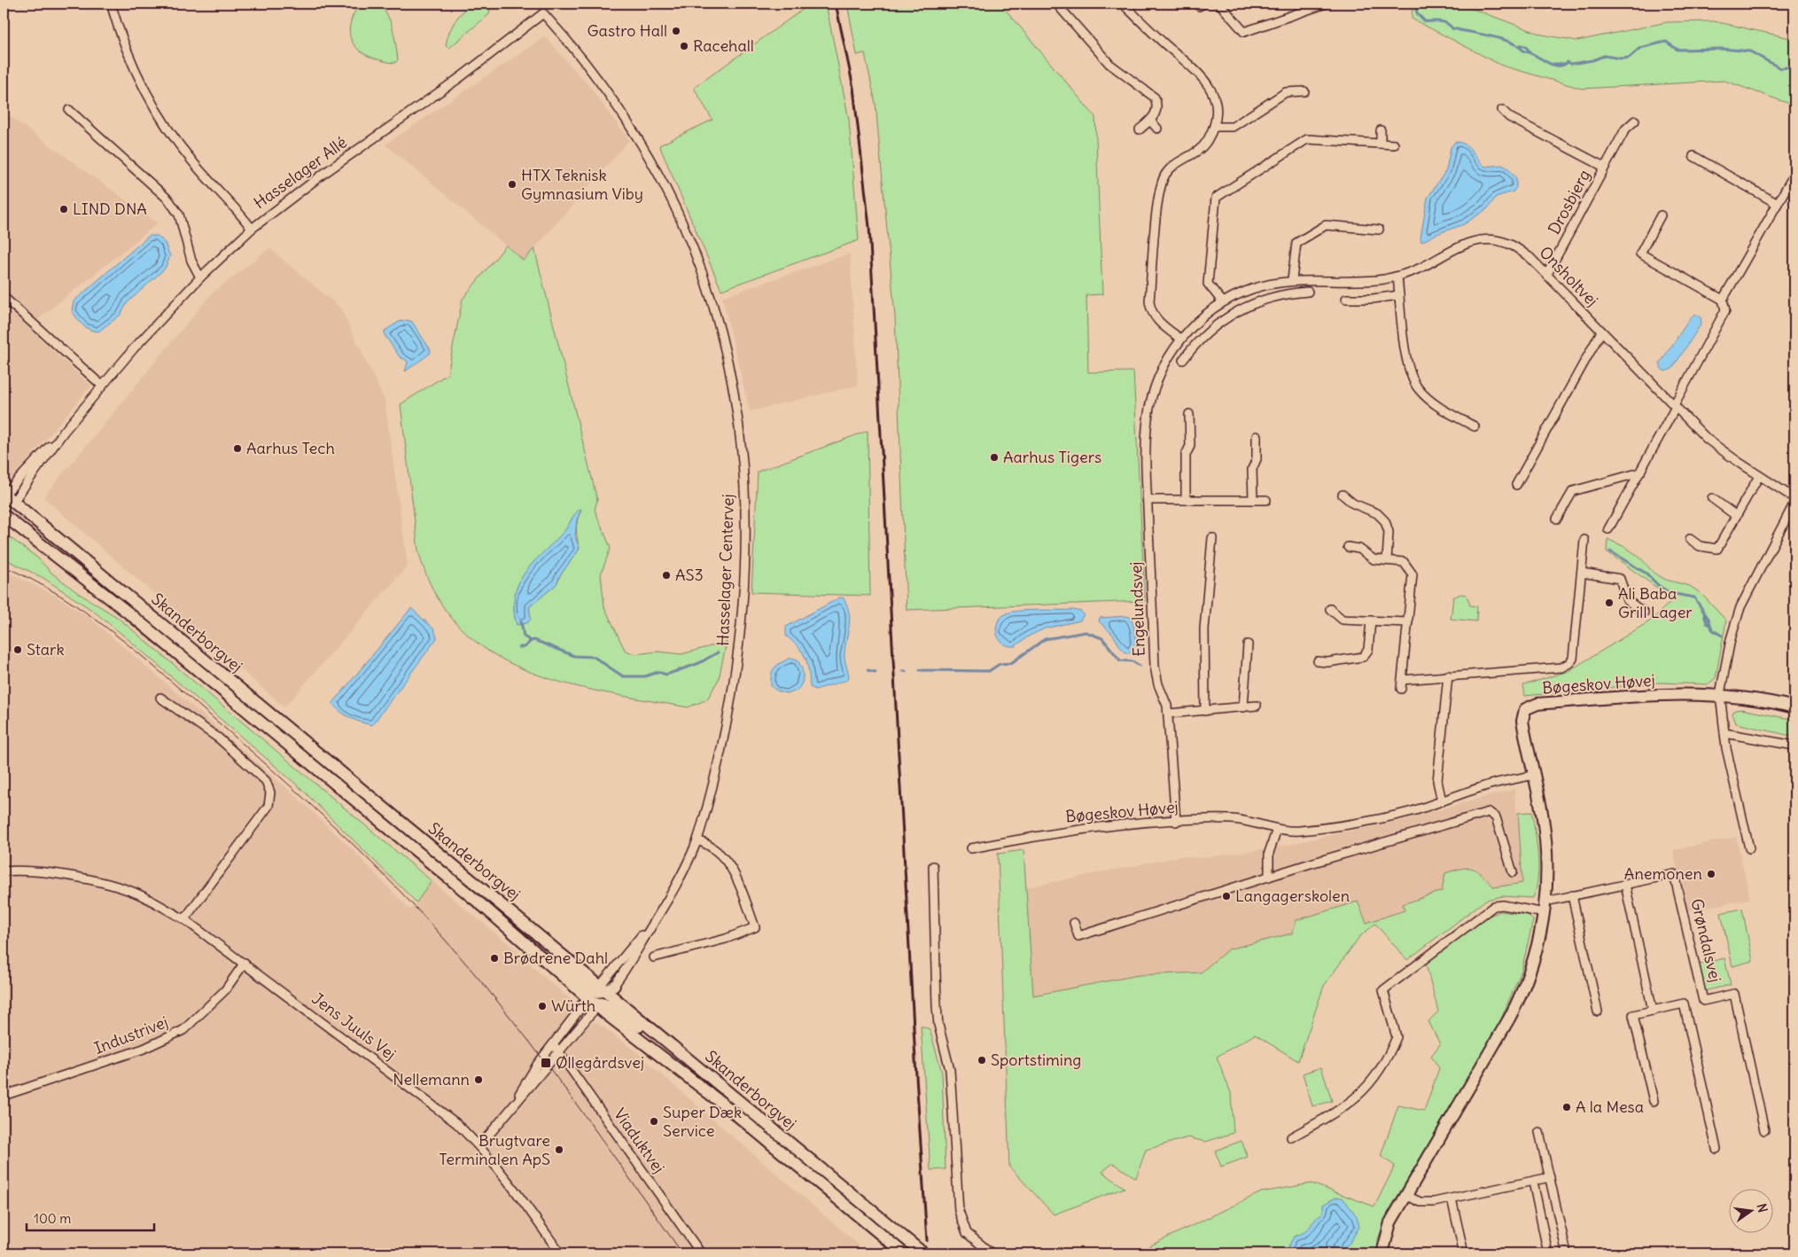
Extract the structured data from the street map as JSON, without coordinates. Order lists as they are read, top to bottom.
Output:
{
  "streets": {
    "main road": ["Hasselager Allé", "Skanderborgvej", "Bøgeskov Høvej"],
    "street": [
      "Drosbjerg",
      "Onsholtvej",
      "Hasselager Centervej",
      "Engelundsvej",
      "Grøndalsvej",
      "Jens Juuls Vej",
      "Industrivej",
      "Viaduktvej"
    ]
  },
  "crossings": [
    ["Hasselager Allé", "Hasselager Centervej"],
    ["Hasselager Allé", "Skanderborgvej"],
    ["Drosbjerg", "Onsholtvej"],
    ["Onsholtvej", "Engelundsvej"],
    ["Hasselager Centervej", "Skanderborgvej"],
    ["Engelundsvej", "Bøgeskov Høvej"],
    ["Jens Juuls Vej", "Industrivej"]
  ],
  "places": {
    "other": [
      "Gastro Hall",
      "Racehall",
      "HTX Teknisk Gymnasium Viby",
      "LIND DNA",
      "Aarhus Tech",
      "Aarhus Tigers",
      "AS3",
      "Ali Baba Grill Lager",
      "Stark",
      "Anemonen",
      "Langagerskolen",
      "Brødrene Dahl",
      "Würth",
      "Sportstiming",
      "Nellemann",
      "A la Mesa",
      "Super Dæk Service",
      "Brugtvare Terminalen ApS"
    ],
    "transit": ["Øllegårdsvej"]
  },
  "scale_bar": "100 m",
  "north": "right"
}
